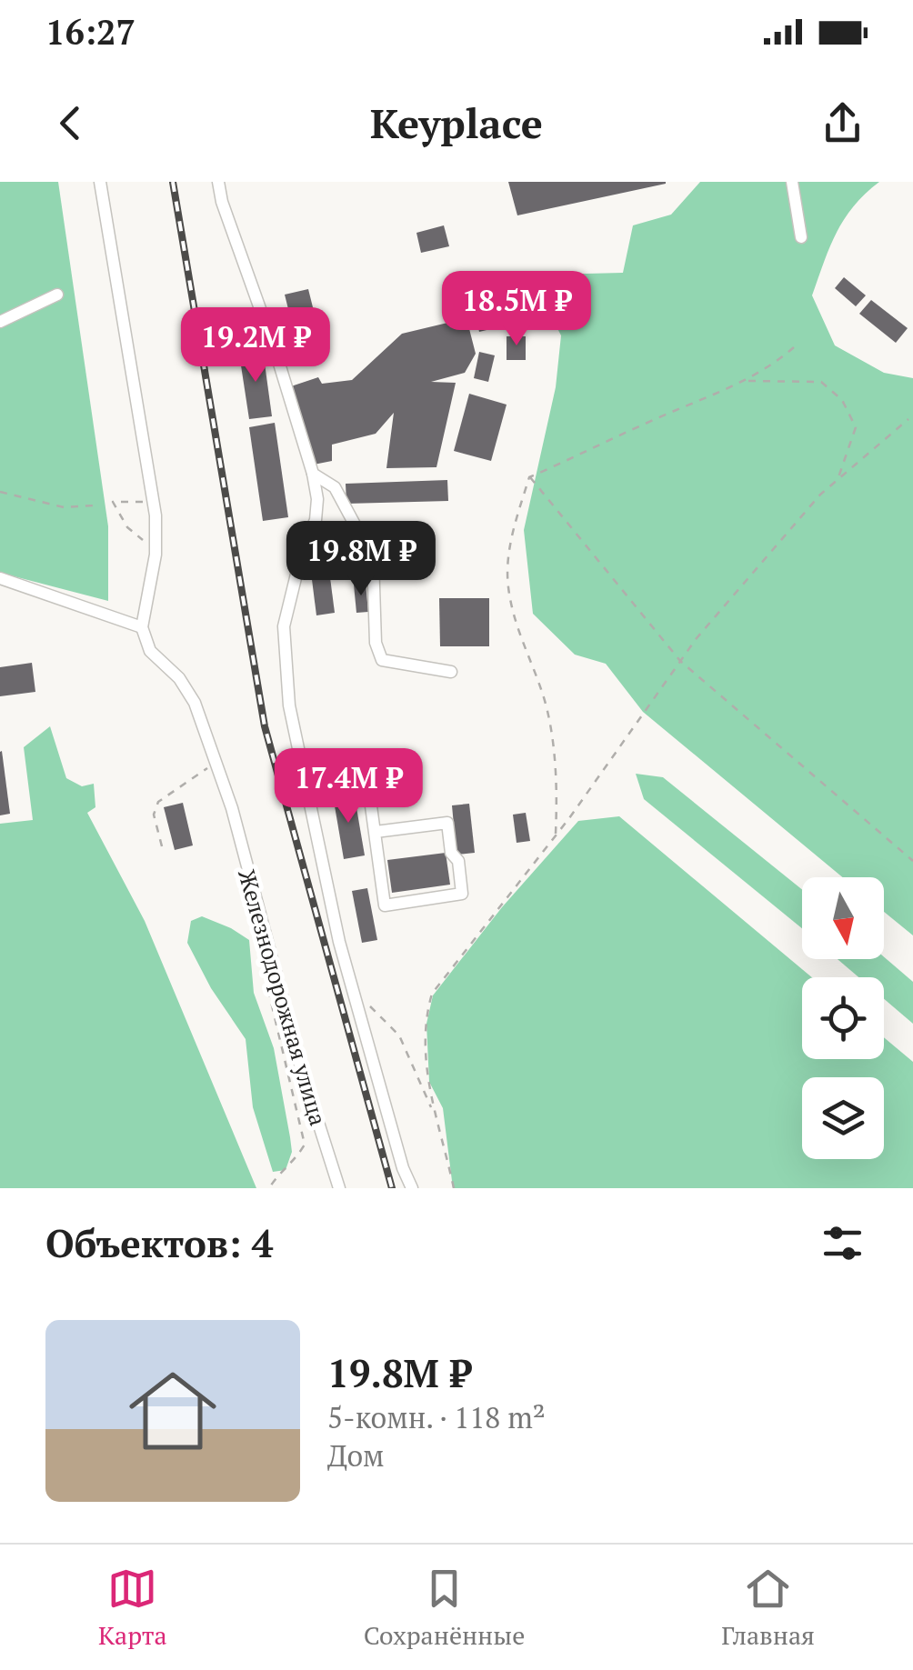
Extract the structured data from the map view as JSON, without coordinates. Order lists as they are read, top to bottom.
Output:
{
  "streets": {
    "street": ["Железнодорожная улица"]
  },
  "north": "bottom",
  "page": {
    "status": "16:27",
    "header": "Keyplace",
    "price": [
      "18.5M ₽",
      "19.2M ₽",
      "19.8M ₽",
      "17.4M ₽"
    ],
    "heading": "Объектов: 4",
    "list": [
      {
        "name": "19.8M ₽",
        "note": "5-комн. · 118 m² · Дом"
      }
    ],
    "tabs": ["Карта", "Сохранённые", "Главная"]
  }
}
